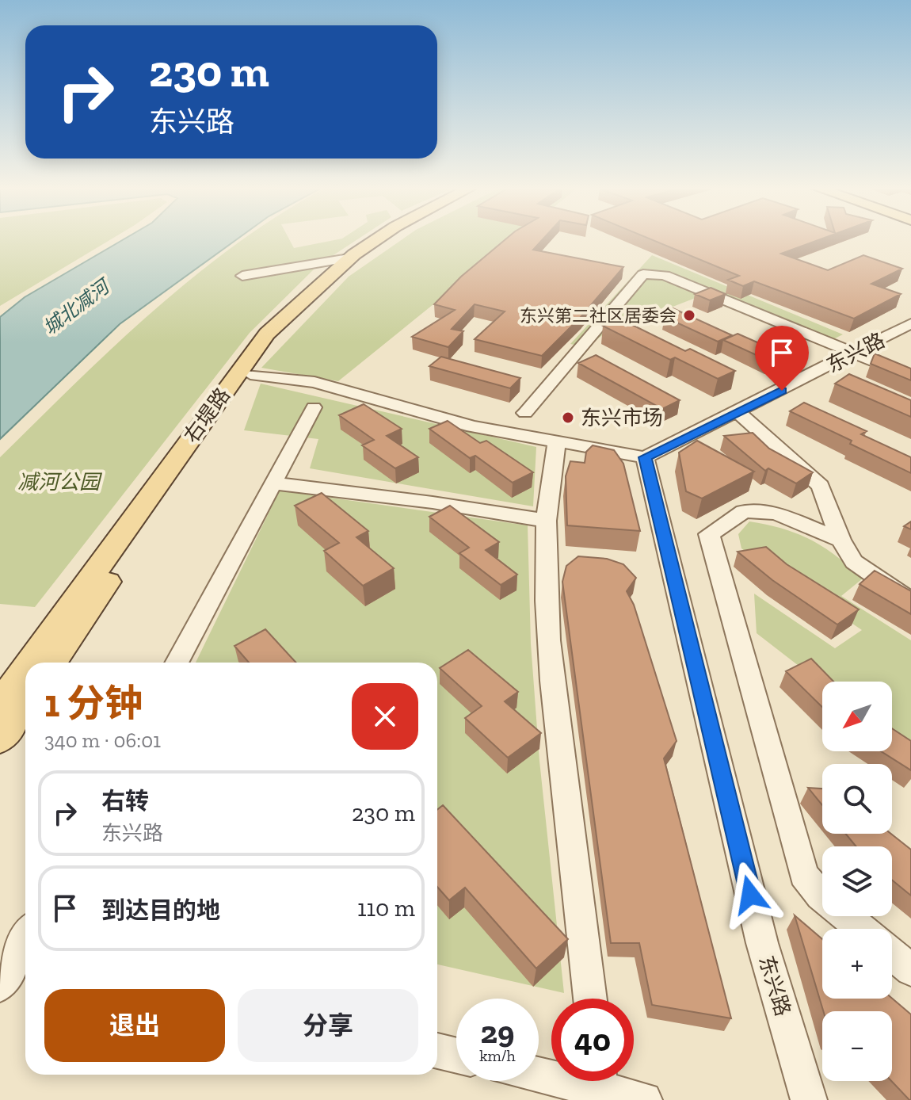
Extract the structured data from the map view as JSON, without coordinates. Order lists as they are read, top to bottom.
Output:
{
  "streets": {
    "main road": ["右堤路"],
    "street": ["东兴路"]
  },
  "water": ["城北减河"],
  "parks": ["减河公园"],
  "places": ["东兴第二社区居委会", "东兴市场"],
  "north": "bottom left",
  "page": {
    "turn": ["230 m", "东兴路"],
    "heading": ["1 分钟", "340 m · 06:01"],
    "map_buttons": ["+", "−"],
    "list": [
      {
        "name": "右转",
        "note": "东兴路",
        "value": "230 m"
      },
      {
        "name": "到达目的地",
        "value": "110 m"
      }
    ],
    "buttons": ["退出", "分享"],
    "speed": "29 km/h",
    "limit": "40"
  }
}
